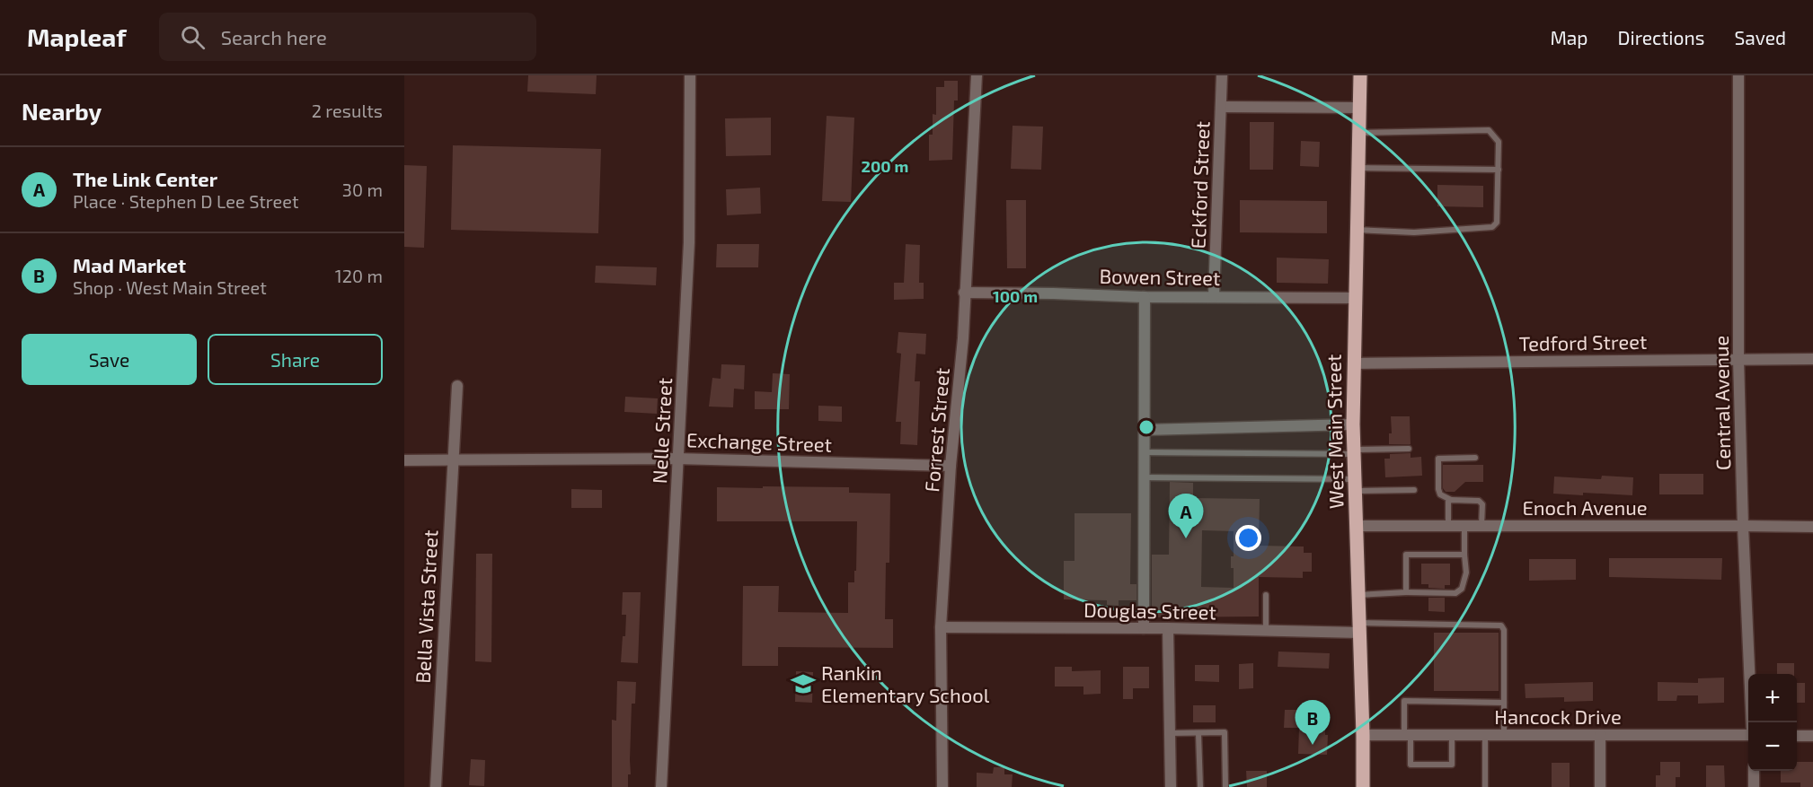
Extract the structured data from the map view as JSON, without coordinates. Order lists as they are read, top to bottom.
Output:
{
  "streets": {
    "main road": ["West Main Street"],
    "street": [
      "Eckford Street",
      "Bowen Street",
      "Tedford Street",
      "Central Avenue",
      "Forrest Street",
      "Nelle Street",
      "Exchange Street",
      "Enoch Avenue",
      "Bella Vista Street",
      "Douglas Street",
      "Hancock Drive"
    ]
  },
  "crossings": [
    ["Eckford Street", "Bowen Street"],
    ["Bowen Street", "Forrest Street"],
    ["Bowen Street", "West Main Street"],
    ["Tedford Street", "Central Avenue"],
    ["Tedford Street", "West Main Street"],
    ["Central Avenue", "Enoch Avenue"],
    ["Forrest Street", "Exchange Street"],
    ["Forrest Street", "Douglas Street"],
    ["Nelle Street", "Exchange Street"],
    ["West Main Street", "Enoch Avenue"],
    ["West Main Street", "Douglas Street"],
    ["West Main Street", "Hancock Drive"],
    ["Exchange Street", "Bella Vista Street"]
  ],
  "places": {
    "school or university": ["Rankin Elementary School"]
  },
  "page": {
    "header": "Mapleaf",
    "search": "Search here",
    "nav": ["Map", "Directions", "Saved"],
    "heading": ["Nearby", "2 results"],
    "list": [
      {
        "mark": "A",
        "name": "The Link Center",
        "note": "Place · Stephen D Lee Street",
        "value": "30 m"
      },
      {
        "mark": "B",
        "name": "Mad Market",
        "note": "Shop · West Main Street",
        "value": "120 m"
      }
    ],
    "buttons": ["Save", "Share"],
    "pins": ["A", "B"],
    "map_buttons": ["+", "−"]
  },
  "rings": ["200 m", "100 m"]
}
